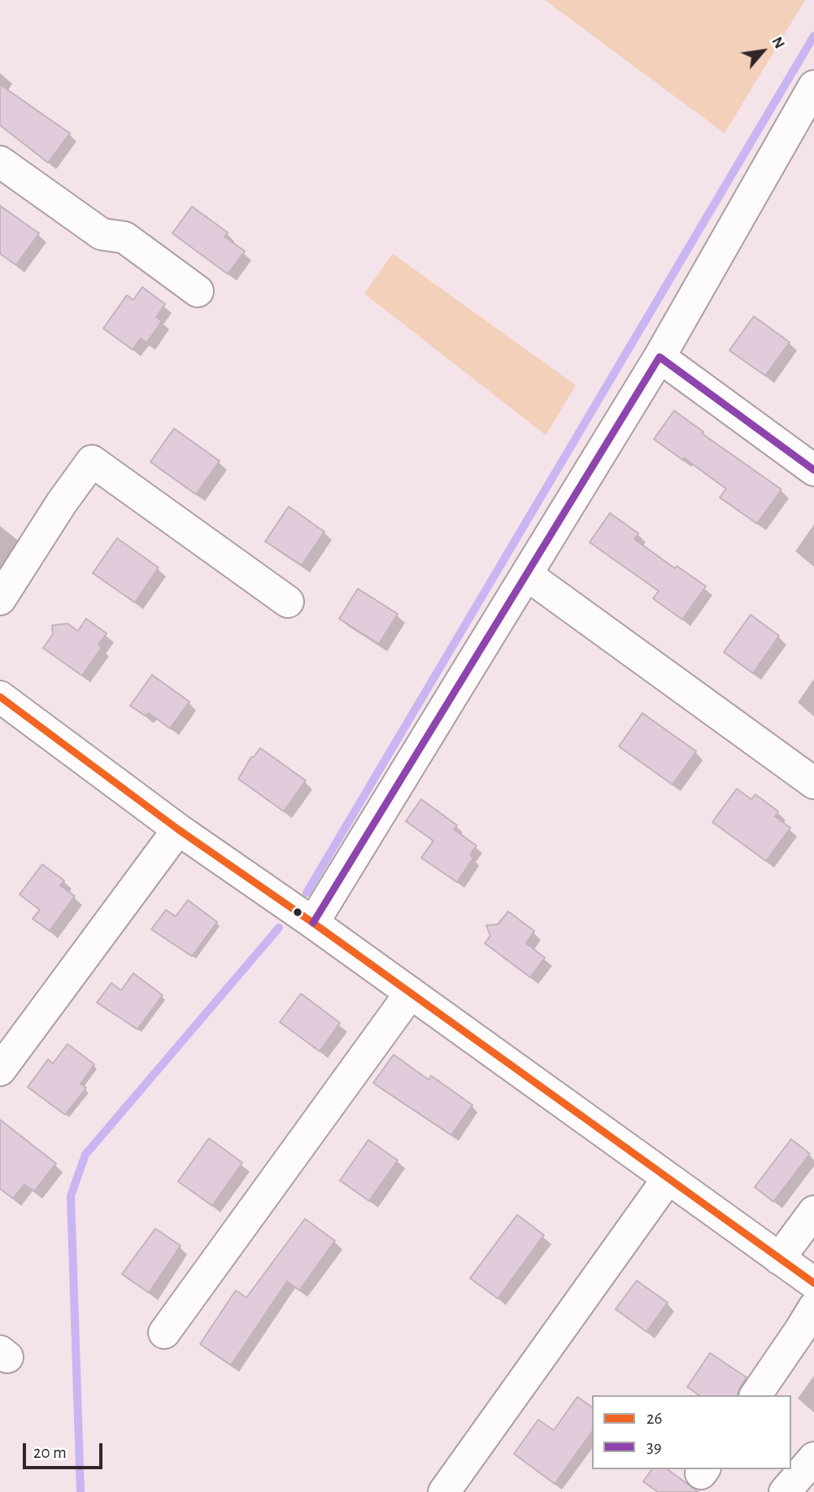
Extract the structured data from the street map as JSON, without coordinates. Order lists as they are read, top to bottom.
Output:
{
  "lines": ["transit line 39", "transit line 26"],
  "legend": ["26", "39"],
  "scale_bar": "20 m",
  "north": "top right"
}
